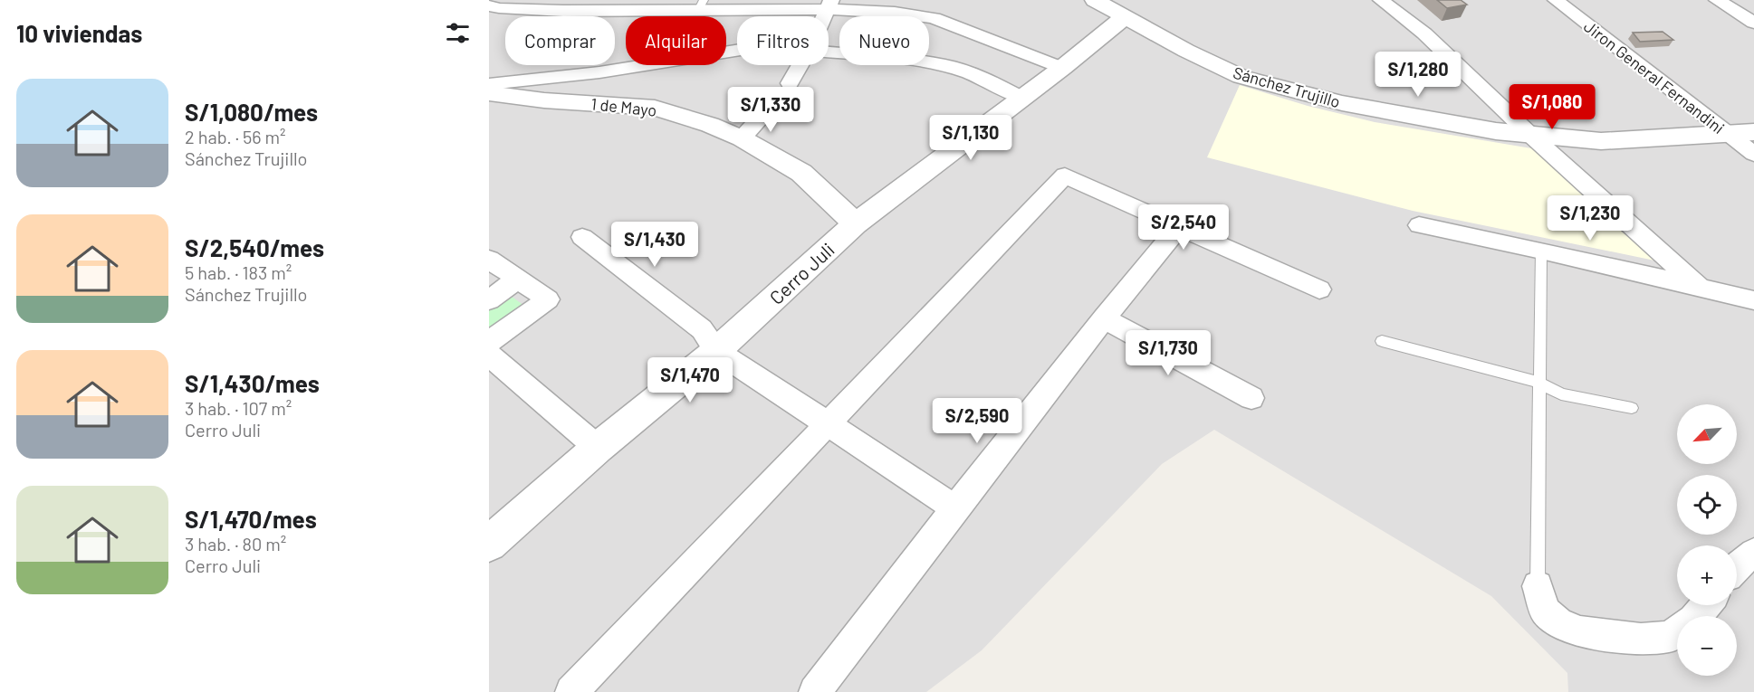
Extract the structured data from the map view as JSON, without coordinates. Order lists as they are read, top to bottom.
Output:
{
  "streets": {
    "street": [
      "Jiron General Fernandini",
      "Sánchez Trujillo",
      "1 de Mayo",
      "Cerro Juli"
    ]
  },
  "crossings": [
    ["Jiron General Fernandini", "Sánchez Trujillo"],
    ["Sánchez Trujillo", "Cerro Juli"],
    ["1 de Mayo", "Cerro Juli"]
  ],
  "north": "bottom left",
  "page": {
    "heading": "10 viviendas",
    "chip": [
      "Comprar",
      "Alquilar",
      "Filtros",
      "Nuevo"
    ],
    "price": [
      "S/1,280",
      "S/1,080",
      "S/1,330",
      "S/1,130",
      "S/1,230",
      "S/2,540",
      "S/1,430",
      "S/1,730",
      "S/1,470",
      "S/2,590"
    ],
    "list": [
      {
        "name": "S/1,080/mes",
        "note": "2 hab. · 56 m² · Sánchez Trujillo"
      },
      {
        "name": "S/2,540/mes",
        "note": "5 hab. · 183 m² · Sánchez Trujillo"
      },
      {
        "name": "S/1,430/mes",
        "note": "3 hab. · 107 m² · Cerro Juli"
      },
      {
        "name": "S/1,470/mes",
        "note": "3 hab. · 80 m² · Cerro Juli"
      }
    ],
    "map_buttons": ["+", "−"]
  }
}
